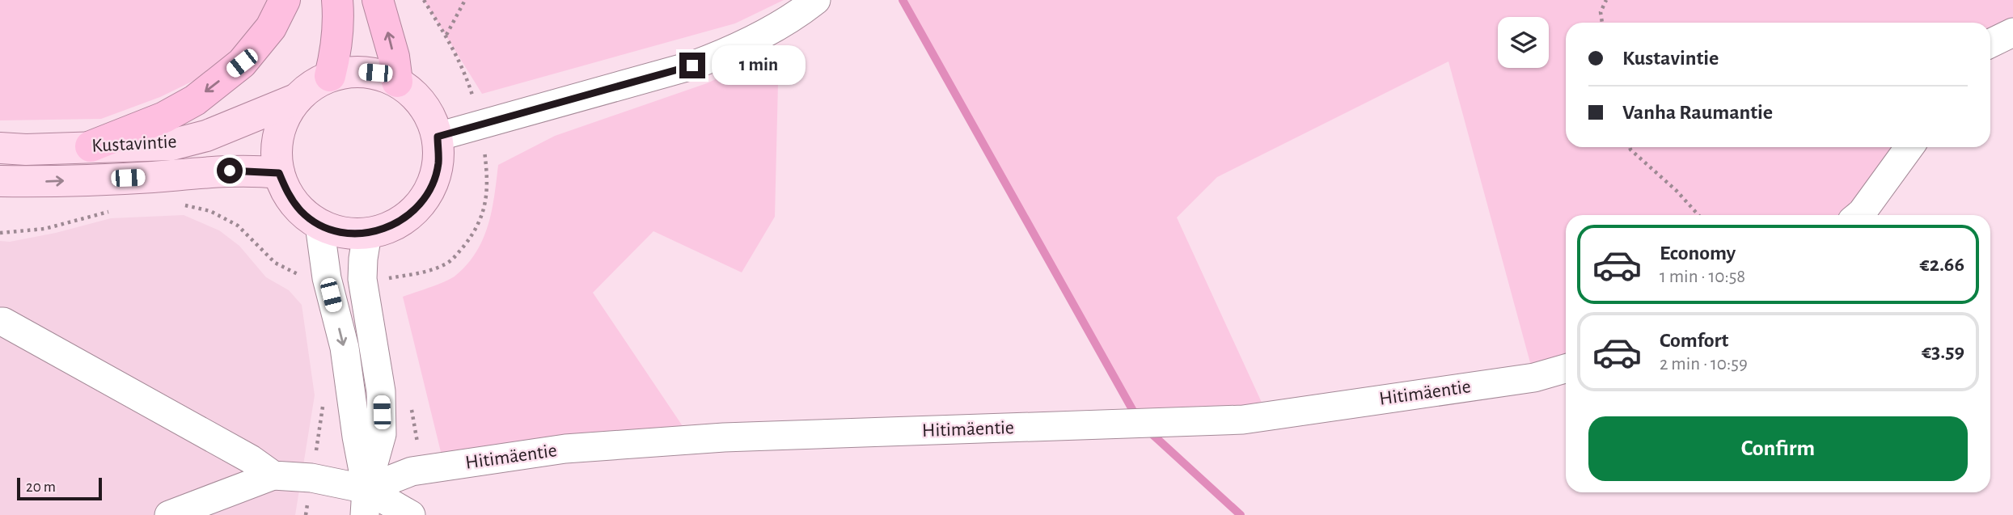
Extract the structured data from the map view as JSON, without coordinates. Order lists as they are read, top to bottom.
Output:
{
  "streets": {
    "main road": ["Kustavintie"],
    "street": ["Hitimäentie"]
  },
  "scale_bar": "20 m",
  "page": {
    "banner": ["Kustavintie", "Vanha Raumantie"],
    "bubble": "1 min",
    "list": [
      {
        "name": "Economy",
        "note": "1 min · 10:58",
        "value": "€2.66"
      },
      {
        "name": "Comfort",
        "note": "2 min · 10:59",
        "value": "€3.59"
      }
    ],
    "buttons": "Confirm",
    "scale": "20 m"
  }
}
